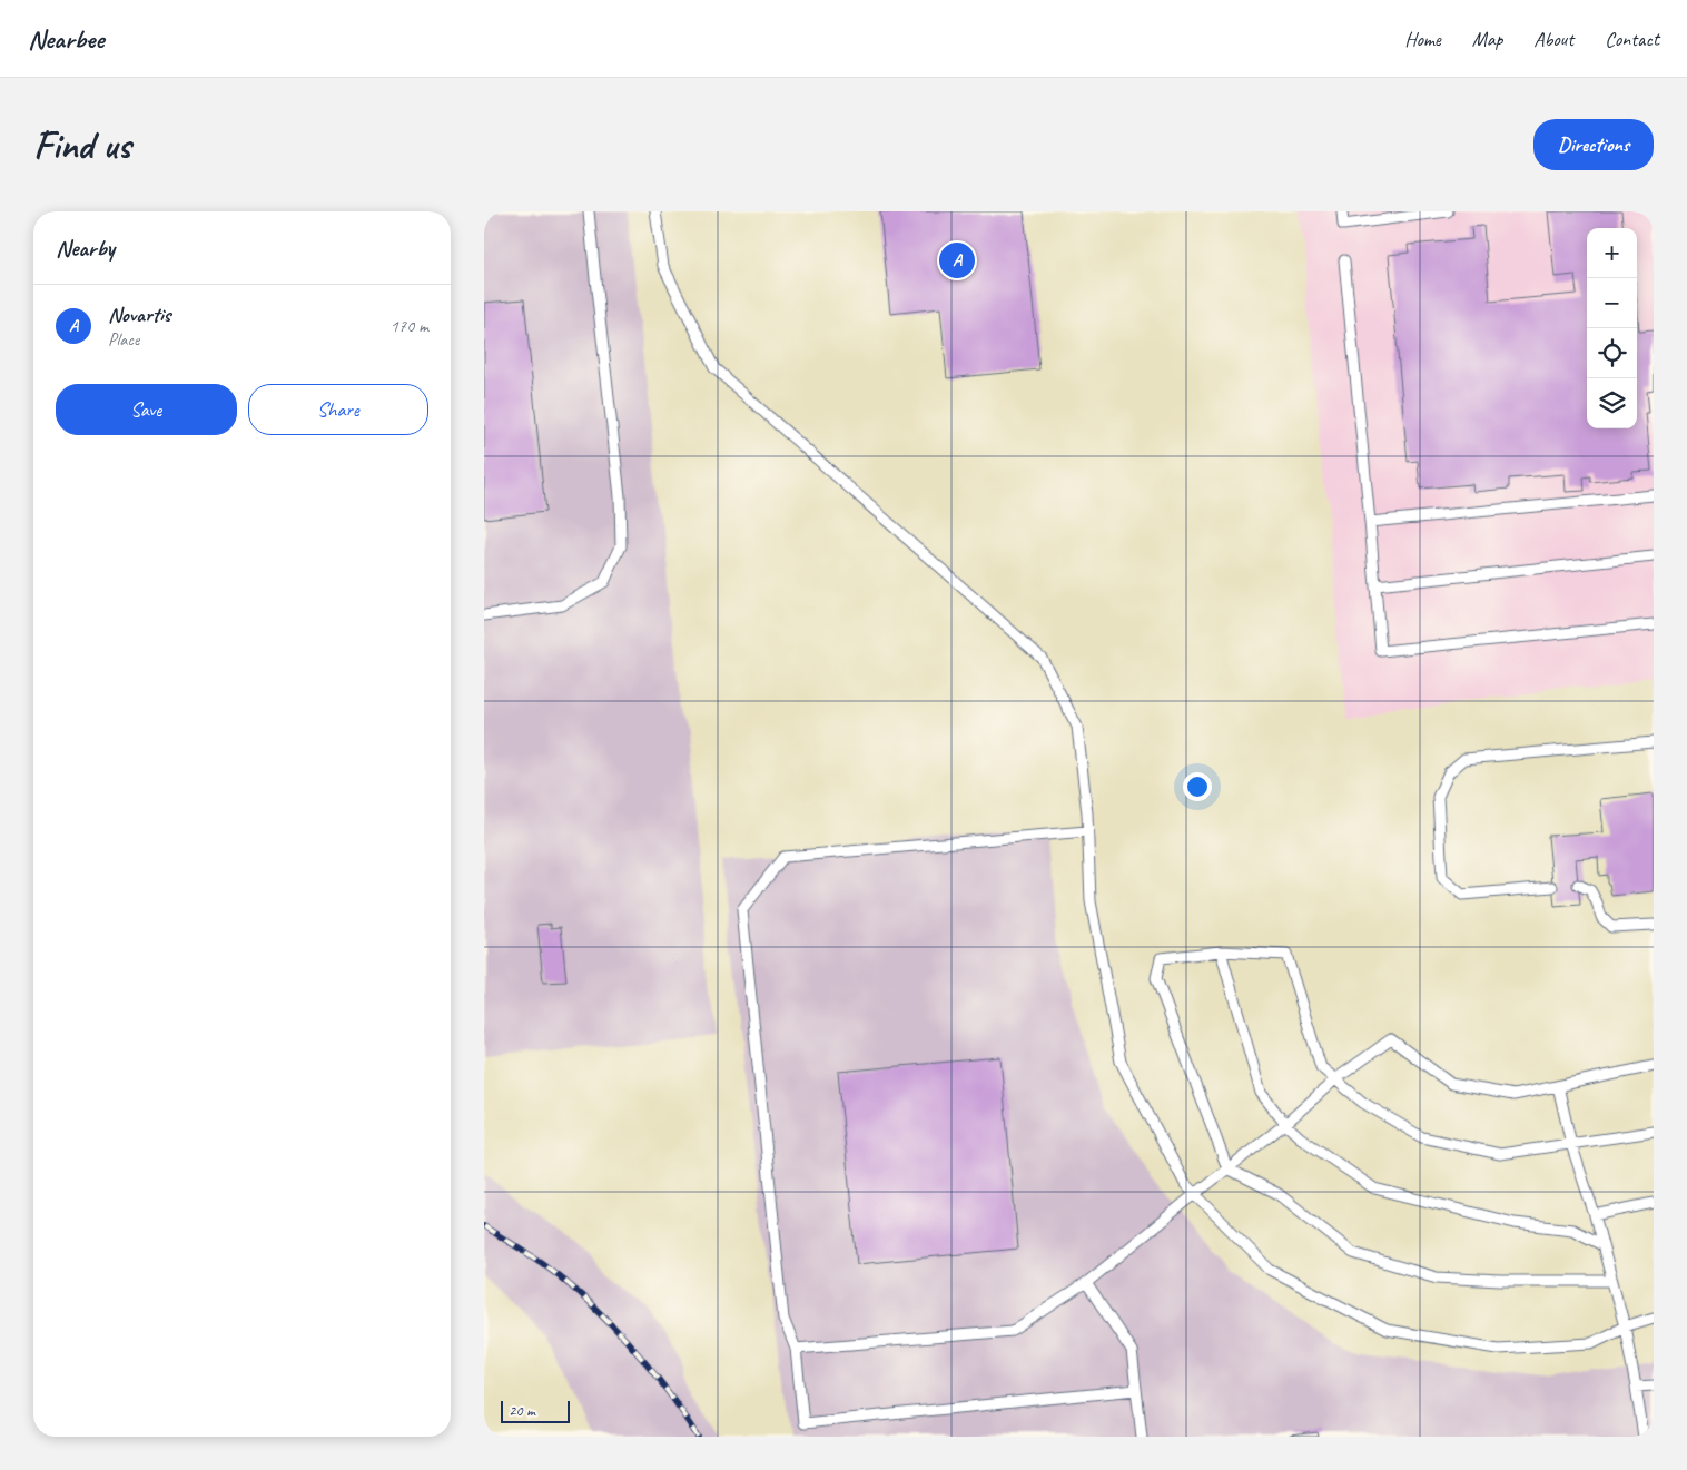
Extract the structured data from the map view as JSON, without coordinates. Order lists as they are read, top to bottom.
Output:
{
  "scale_bar": "20 m",
  "page": {
    "header": "Nearbee",
    "nav": [
      "Home",
      "Map",
      "About",
      "Contact"
    ],
    "buttons": [
      "Directions",
      ["Save", "Share"]
    ],
    "title": "Find us",
    "heading": "Nearby",
    "map_buttons": ["+", "−"],
    "pins": "A",
    "list": [
      {
        "mark": "A",
        "name": "Novartis",
        "note": "Place",
        "value": "170 m"
      }
    ],
    "scale": "20 m"
  }
}
